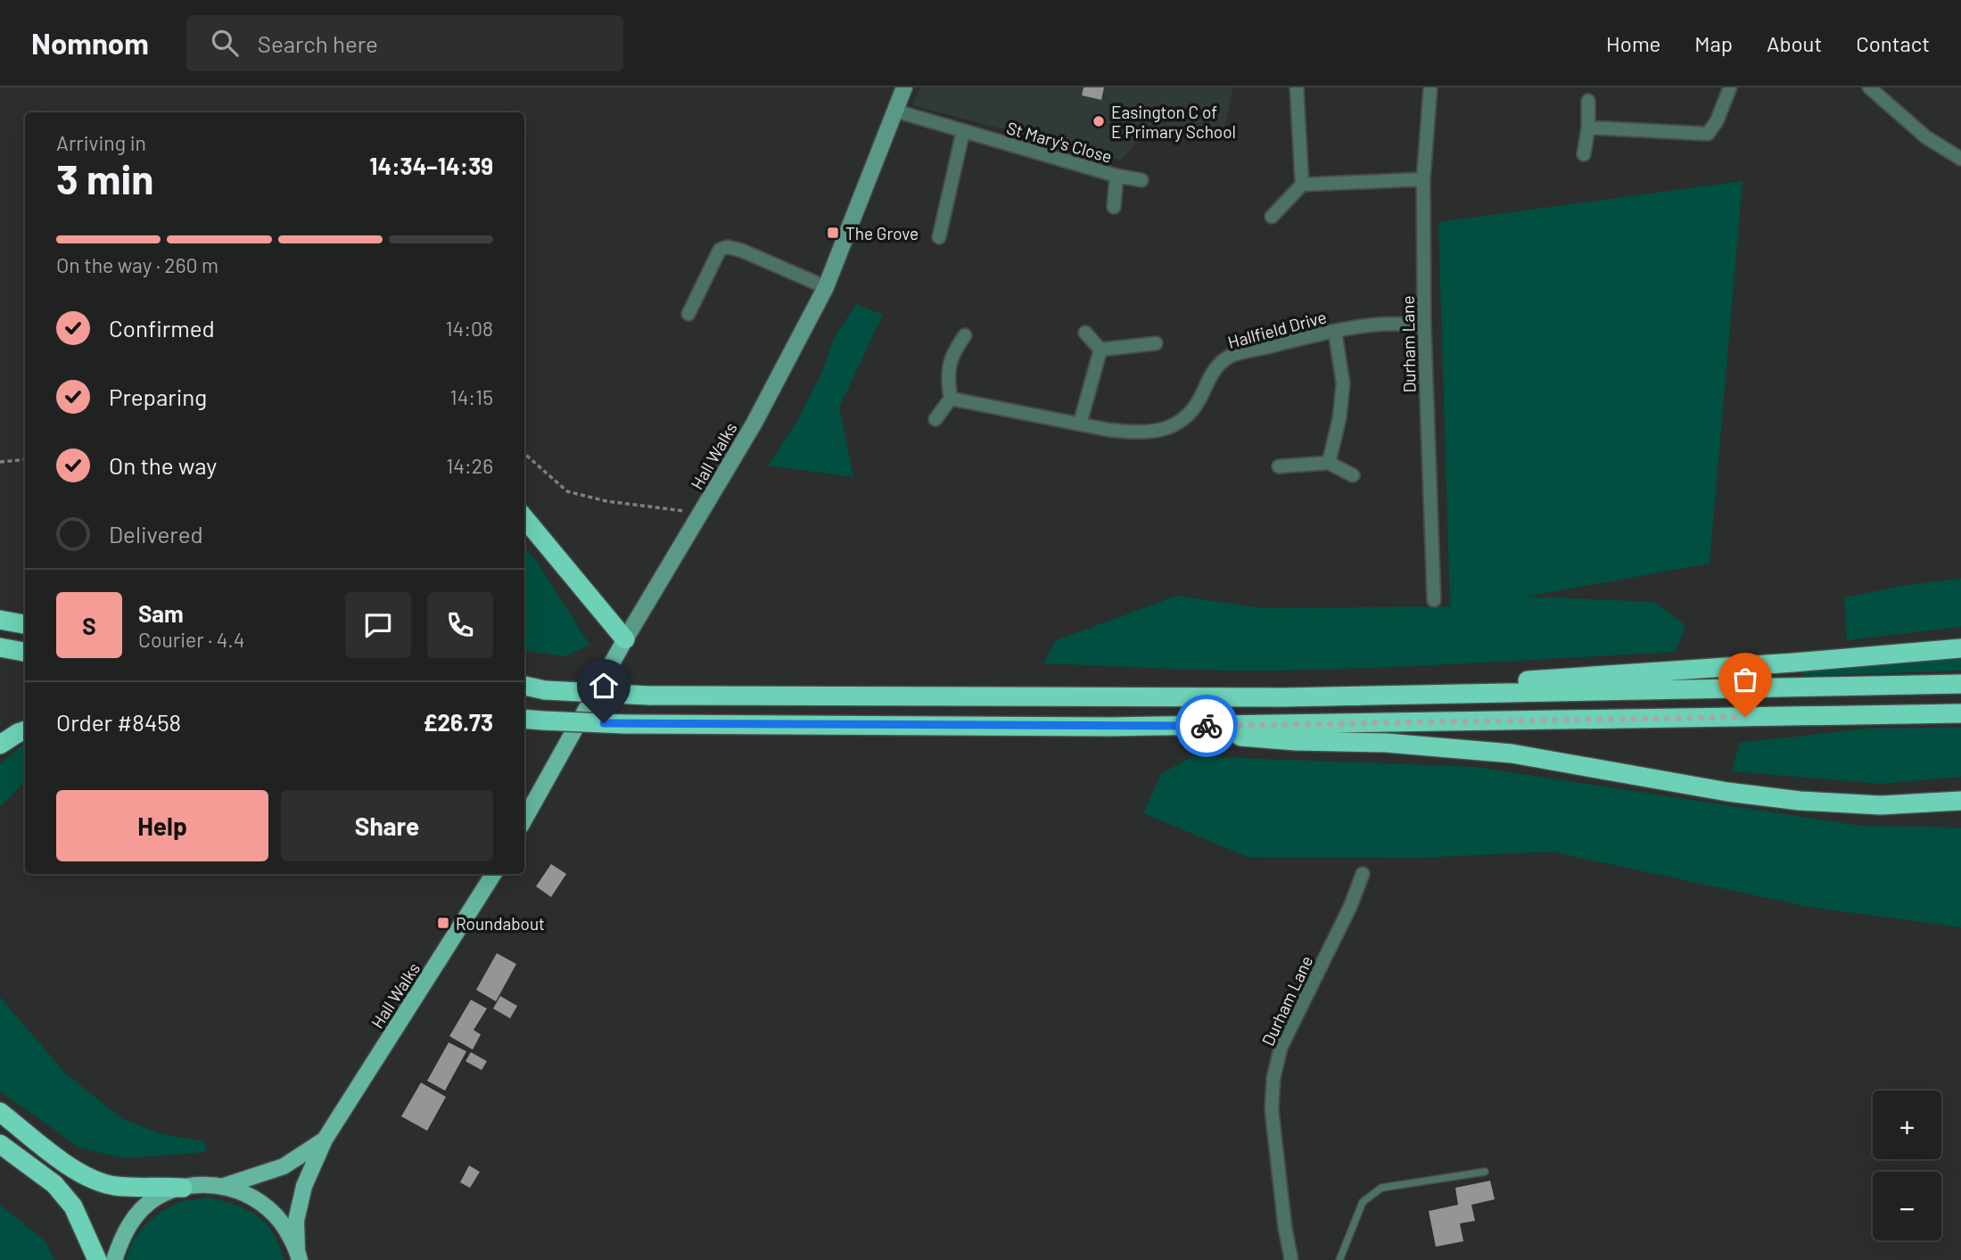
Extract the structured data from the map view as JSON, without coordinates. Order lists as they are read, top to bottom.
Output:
{
  "streets": {
    "main road": ["Hall Walks"],
    "street": ["St Mary's Close", "Hallfield Drive", "Durham Lane"]
  },
  "crossings": [
    ["St Mary's Close", "Hall Walks"],
    ["Hallfield Drive", "Durham Lane"]
  ],
  "places": {
    "other": ["Easington C of E Primary School"],
    "transit": ["The Grove", "Roundabout"]
  },
  "page": {
    "header": "Nomnom",
    "search": "Search here",
    "nav": [
      "Home",
      "Map",
      "About",
      "Contact"
    ],
    "heading": ["3 min", "Arriving in", "14:34–14:39"],
    "panel": [
      "Sam",
      "Courier · 4.4",
      "Order #8458",
      "£26.73"
    ],
    "bar": "On the way · 260 m",
    "list": [
      ["Confirmed", "14:08"],
      ["Preparing", "14:15"],
      ["On the way", "14:26"],
      "Delivered"
    ],
    "round": "S",
    "buttons": ["Help", "Share"],
    "map_buttons": ["+", "−"]
  }
}
